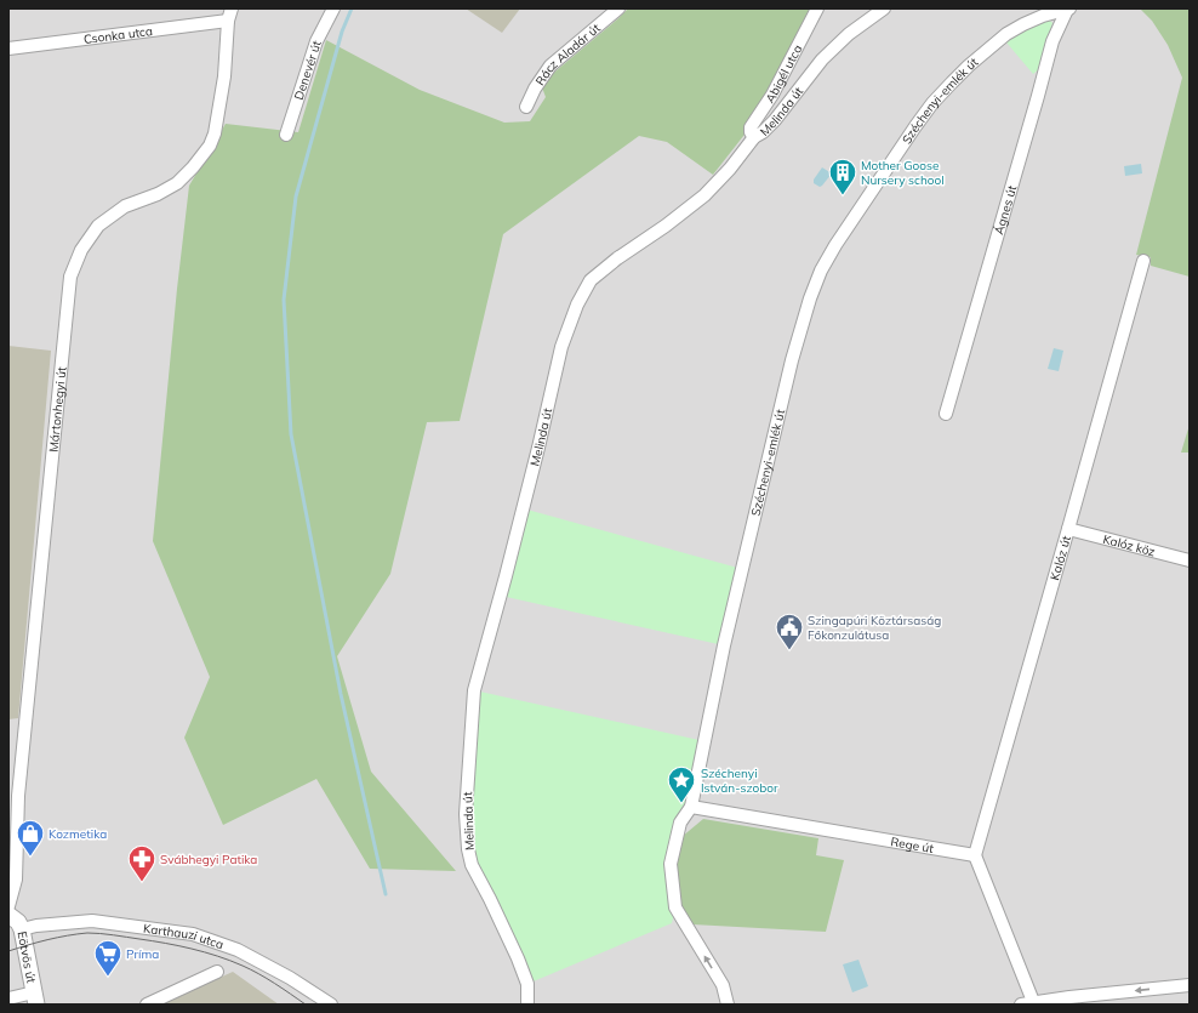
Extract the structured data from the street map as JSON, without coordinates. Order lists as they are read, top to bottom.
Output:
{
  "streets": {
    "street": [
      "Csonka utca",
      "Rácz Aladár út",
      "Denevér út",
      "Abigél utca",
      "Széchenyi-emlék út",
      "Melinda út",
      "Ágnes út",
      "Mártonhegyi út",
      "Kalóz köz",
      "Kalóz út",
      "Rege út",
      "Karthauzi utca",
      "Eötvös út"
    ]
  },
  "crossings": [
    ["Csonka utca", "Mártonhegyi út"],
    ["Abigél utca", "Melinda út"],
    ["Széchenyi-emlék út", "Ágnes út"],
    ["Széchenyi-emlék út", "Rege út"],
    ["Kalóz köz", "Kalóz út"],
    ["Kalóz út", "Rege út"],
    ["Karthauzi utca", "Eötvös út"]
  ],
  "places": {
    "building": ["Mother Goose Nursery school"],
    "public building": ["Szingapúri Köztársaság Főkonzulátusa"],
    "place": ["Széchenyi István-szobor"],
    "shop": ["Kozmetika"],
    "pharmacy": ["Svábhegyi Patika"],
    "supermarket": ["Príma"]
  }
}
